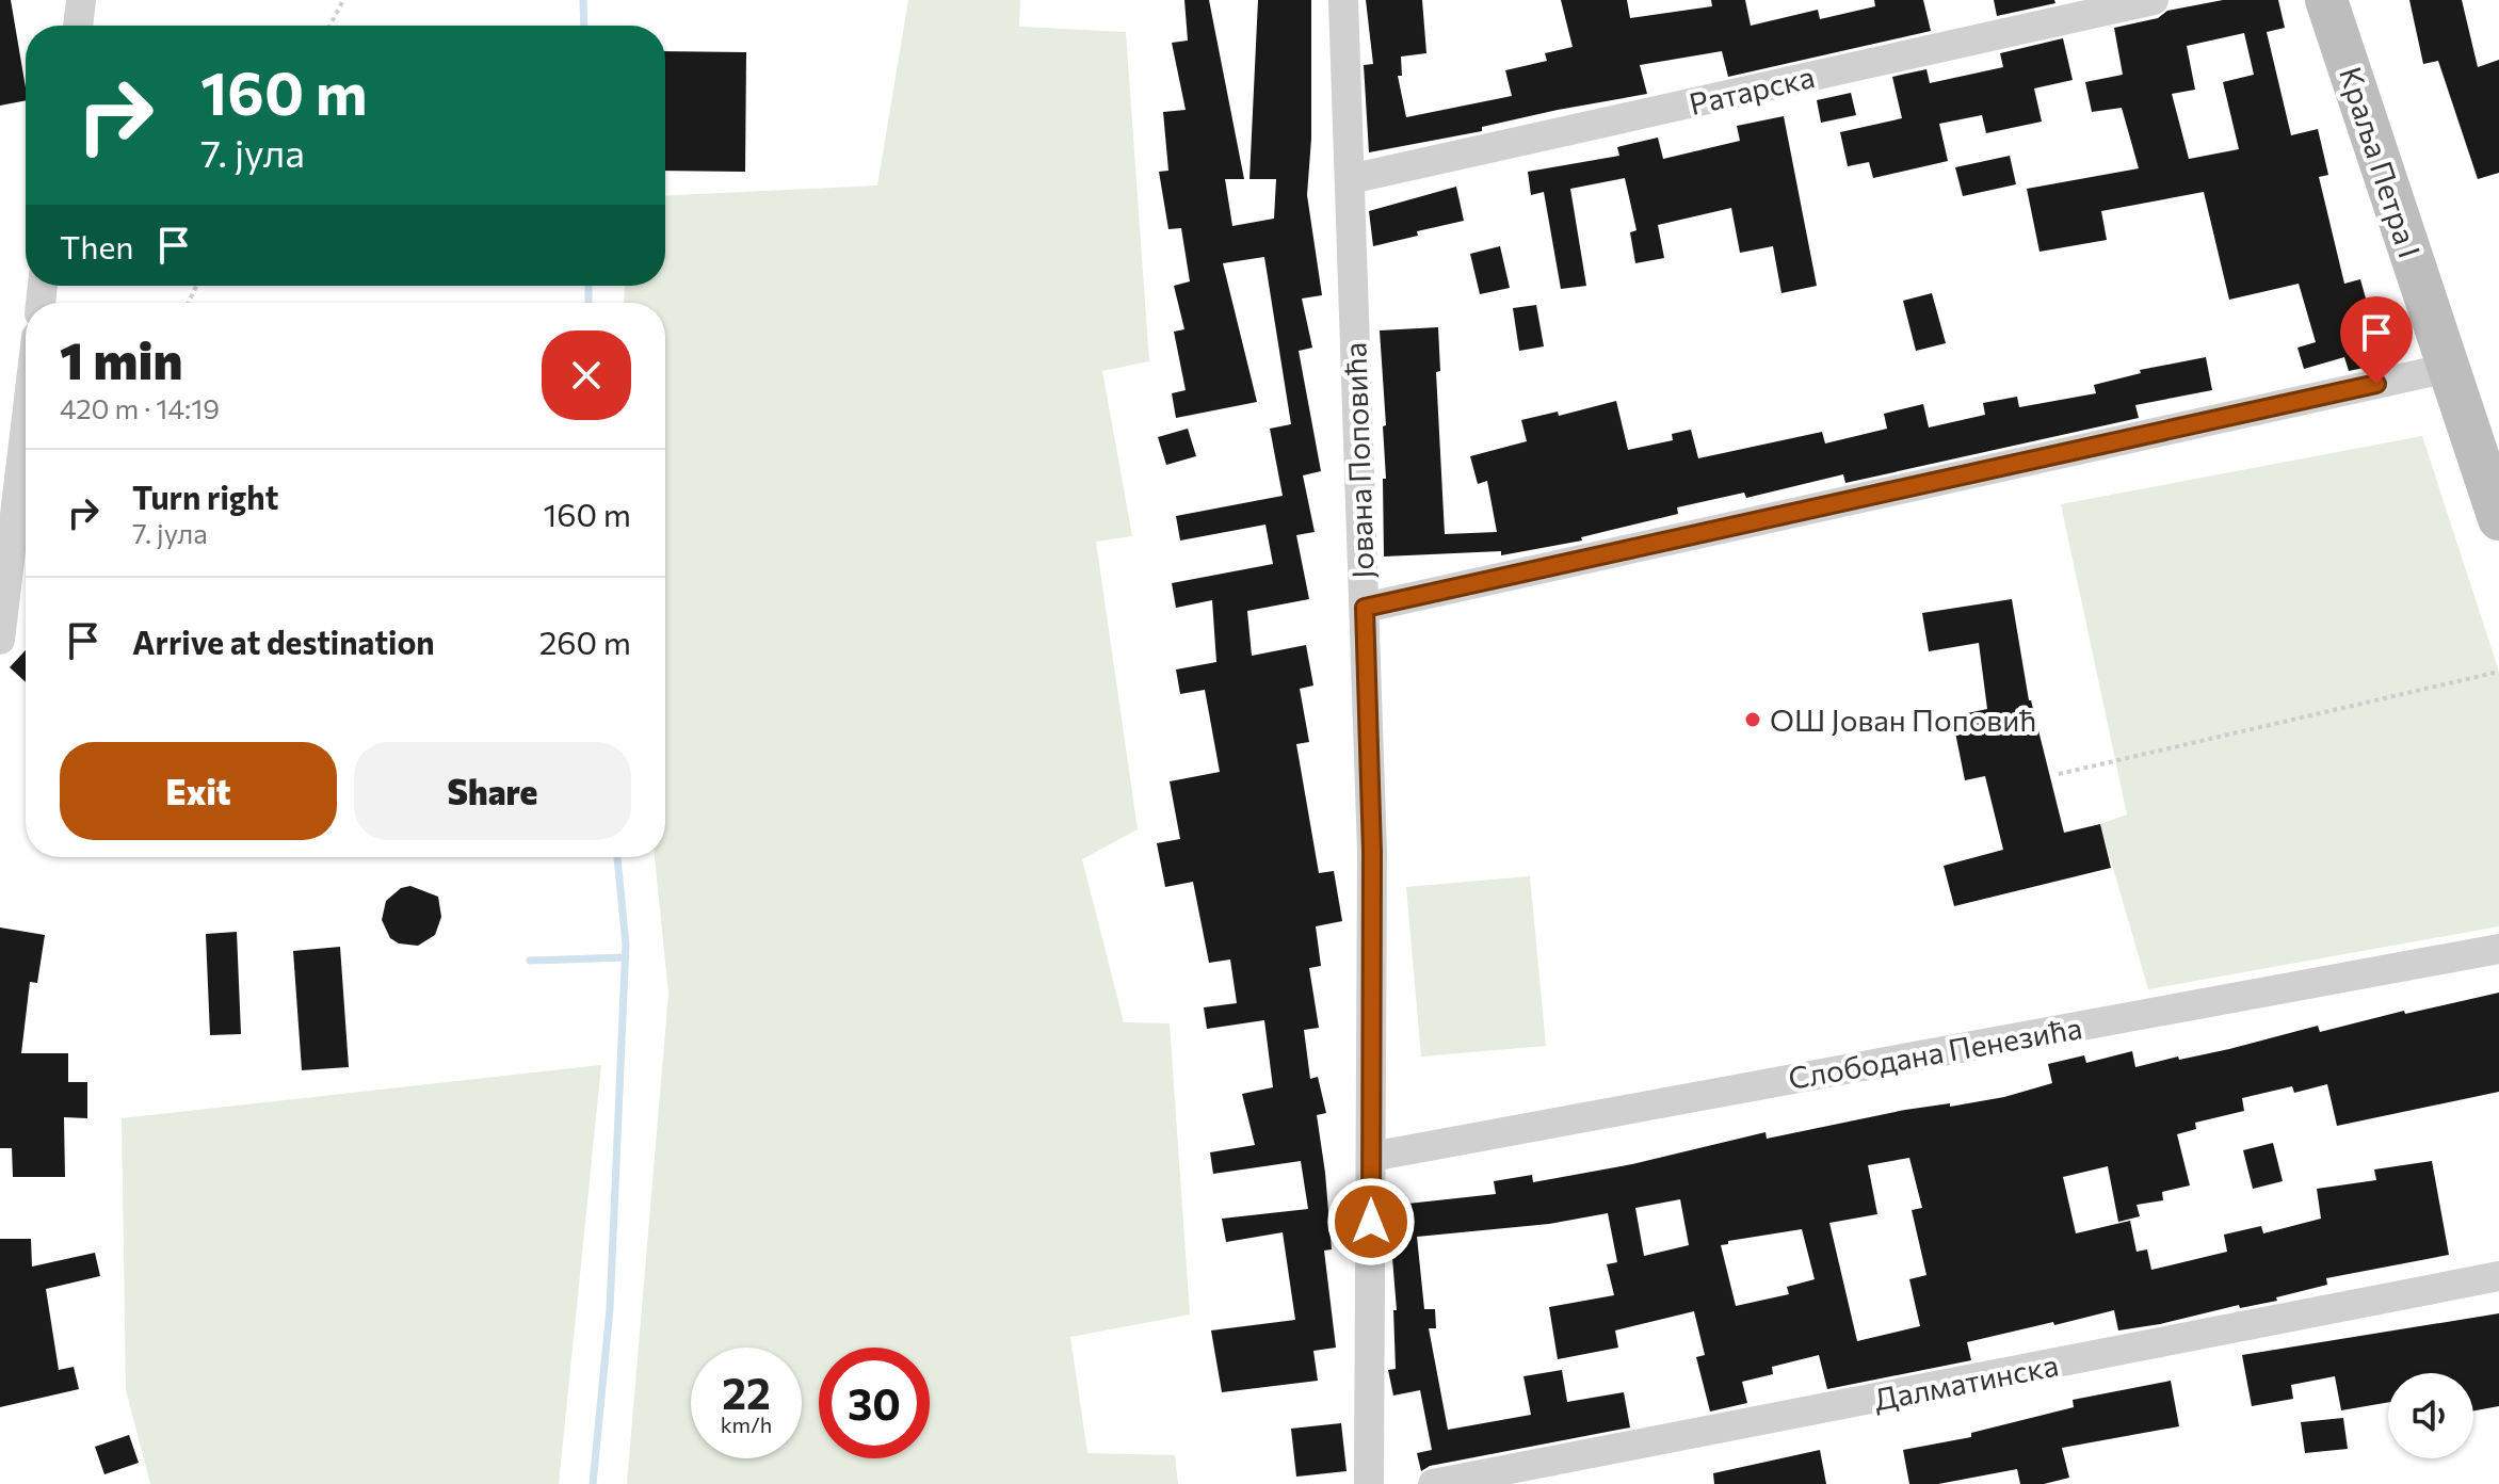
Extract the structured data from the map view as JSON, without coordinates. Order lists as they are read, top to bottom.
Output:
{
  "streets": {
    "main road": ["Краља Петра I"],
    "street": [
      "Ратарска",
      "Јована Поповића",
      "Слободана Пенезића",
      "Далматинска"
    ]
  },
  "crossings": [
    ["Ратарска", "Јована Поповића"],
    ["Јована Поповића", "Слободана Пенезића"]
  ],
  "places": ["ОШ Јован Поповић"],
  "page": {
    "turn": ["160 m", "7. јула"],
    "then": "Then",
    "heading": ["1 min", "420 m · 14:19"],
    "list": [
      {
        "name": "Turn right",
        "note": "7. јула",
        "value": "160 m"
      },
      {
        "name": "Arrive at destination",
        "value": "260 m"
      }
    ],
    "buttons": ["Exit", "Share"],
    "speed": "22 km/h",
    "limit": "30"
  }
}
